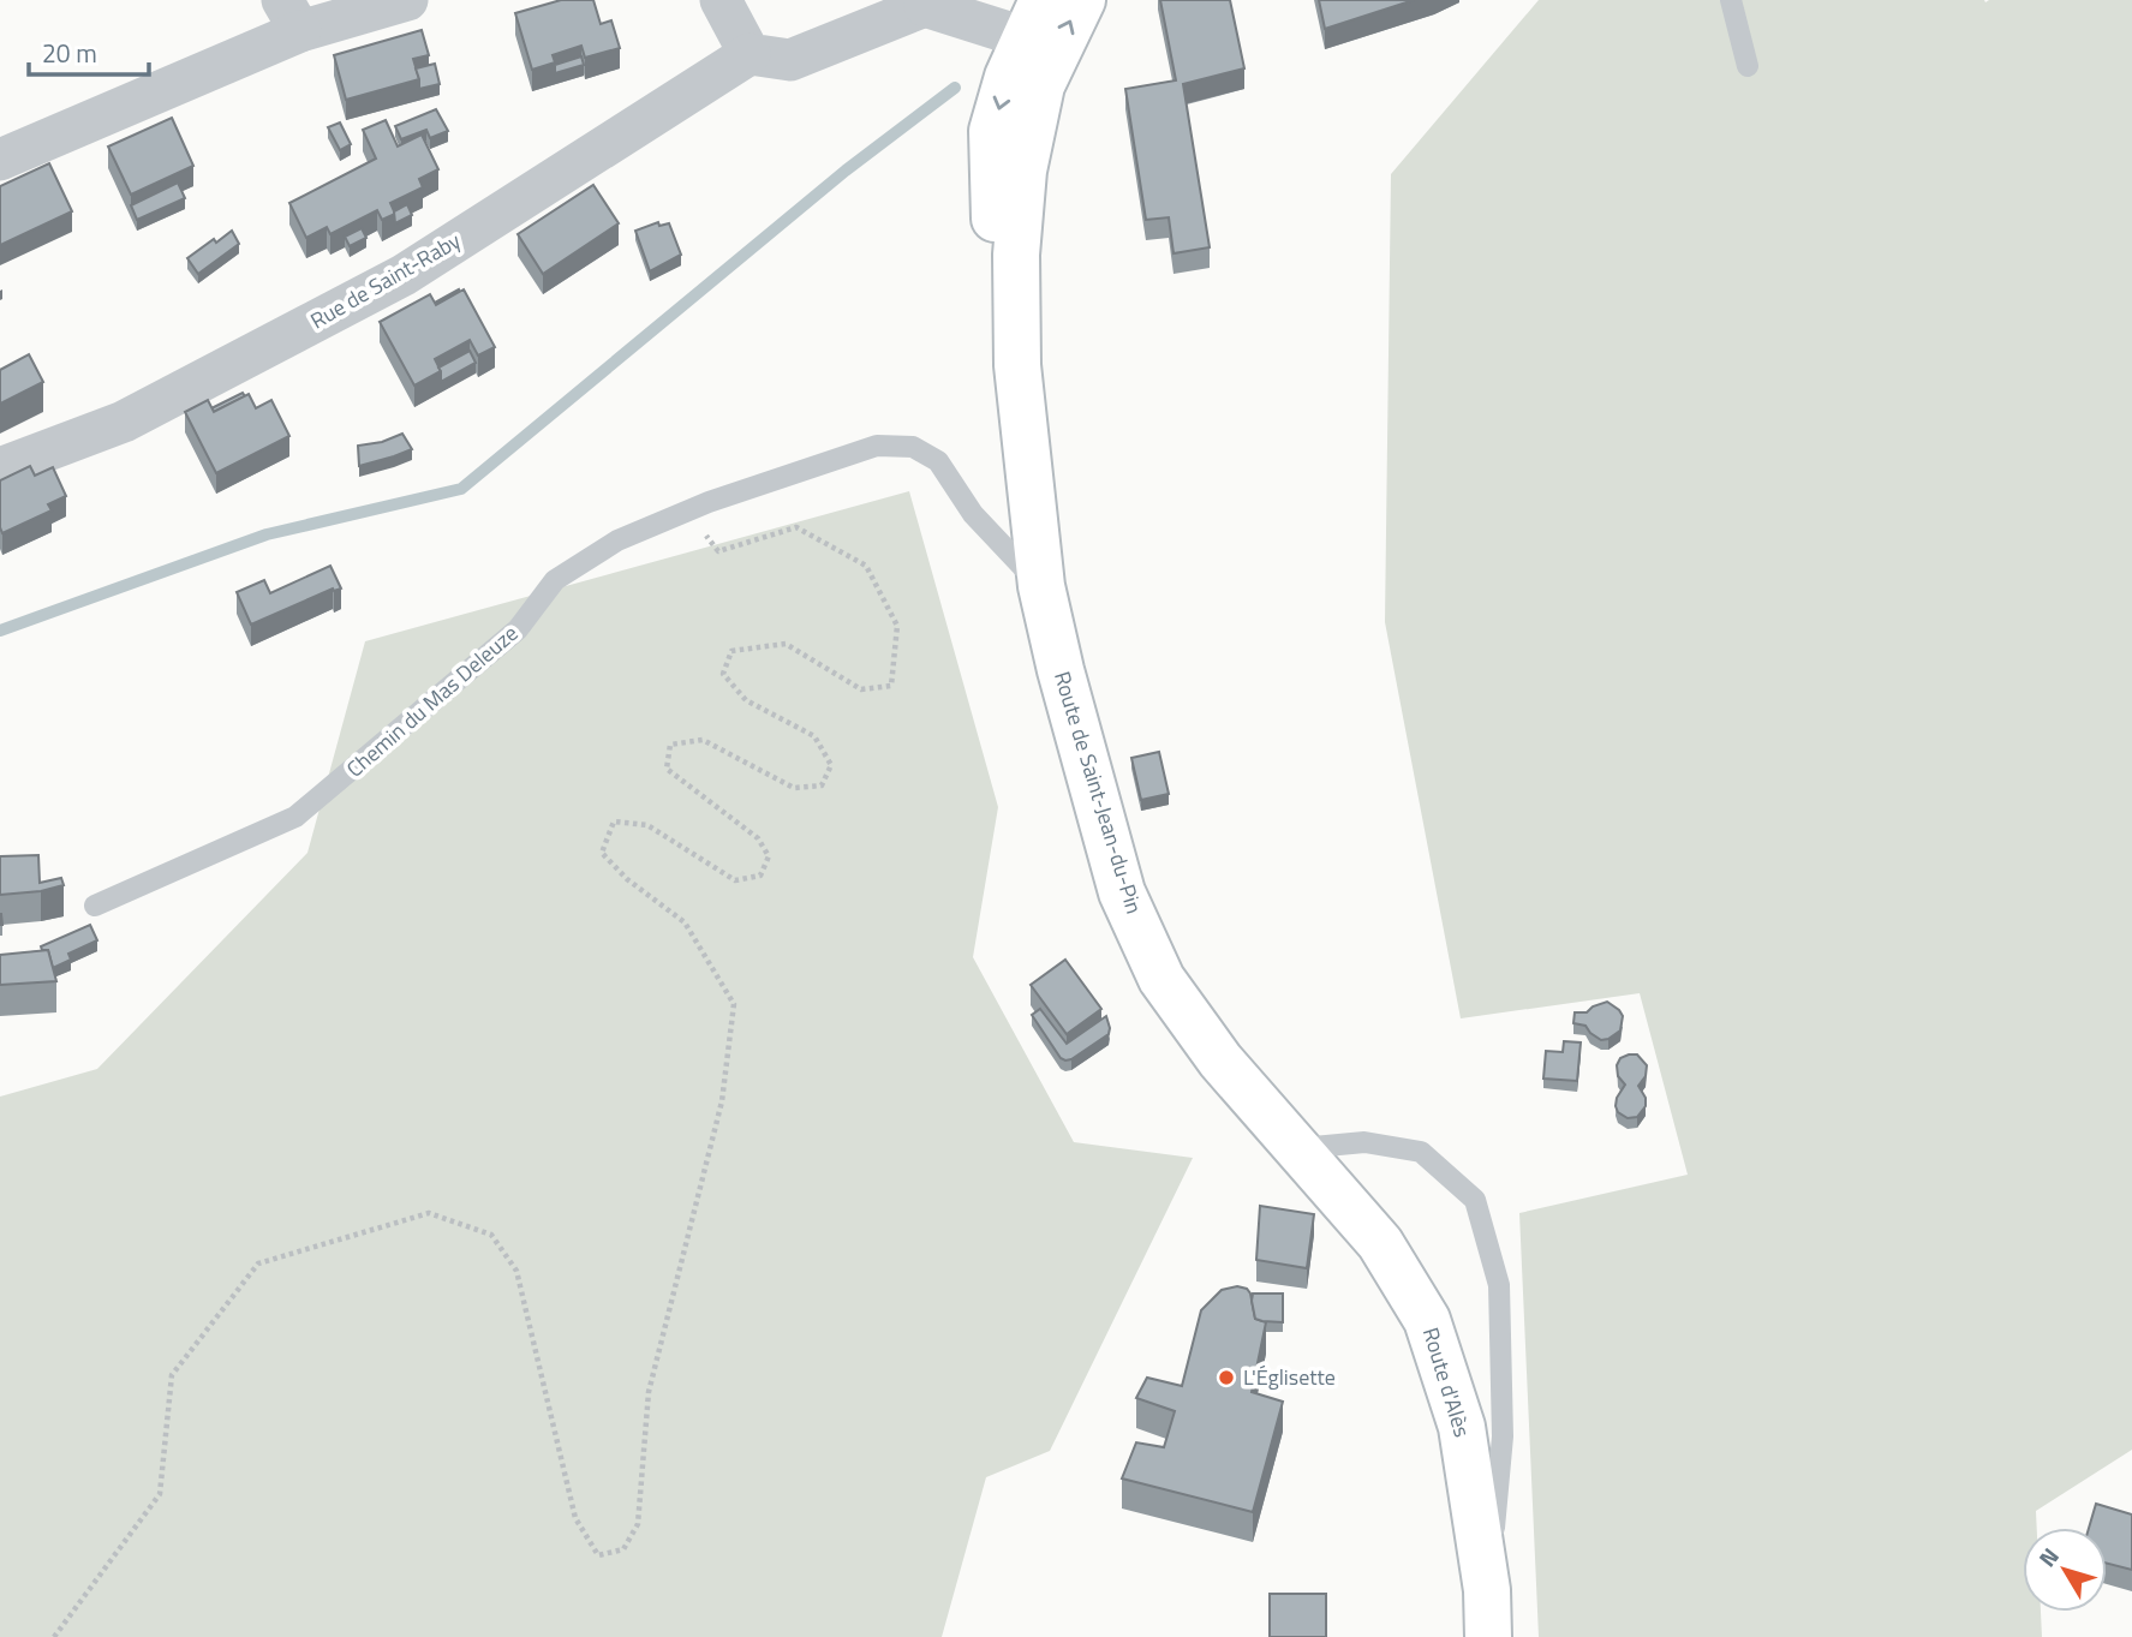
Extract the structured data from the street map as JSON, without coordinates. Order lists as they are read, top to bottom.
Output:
{
  "streets": {
    "main road": ["Route de Saint-Jean-du-Pin", "Route d'Alès"],
    "street": ["Rue de Saint-Raby"],
    "lane": ["Chemin du Mas Deleuze"]
  },
  "crossings": [
    ["Chemin du Mas Deleuze", "Route de Saint-Jean-du-Pin"],
    ["Route de Saint-Jean-du-Pin", "Route d'Alès"]
  ],
  "places": ["L'Églisette"],
  "scale_bar": "20 m",
  "north": "top left"
}
